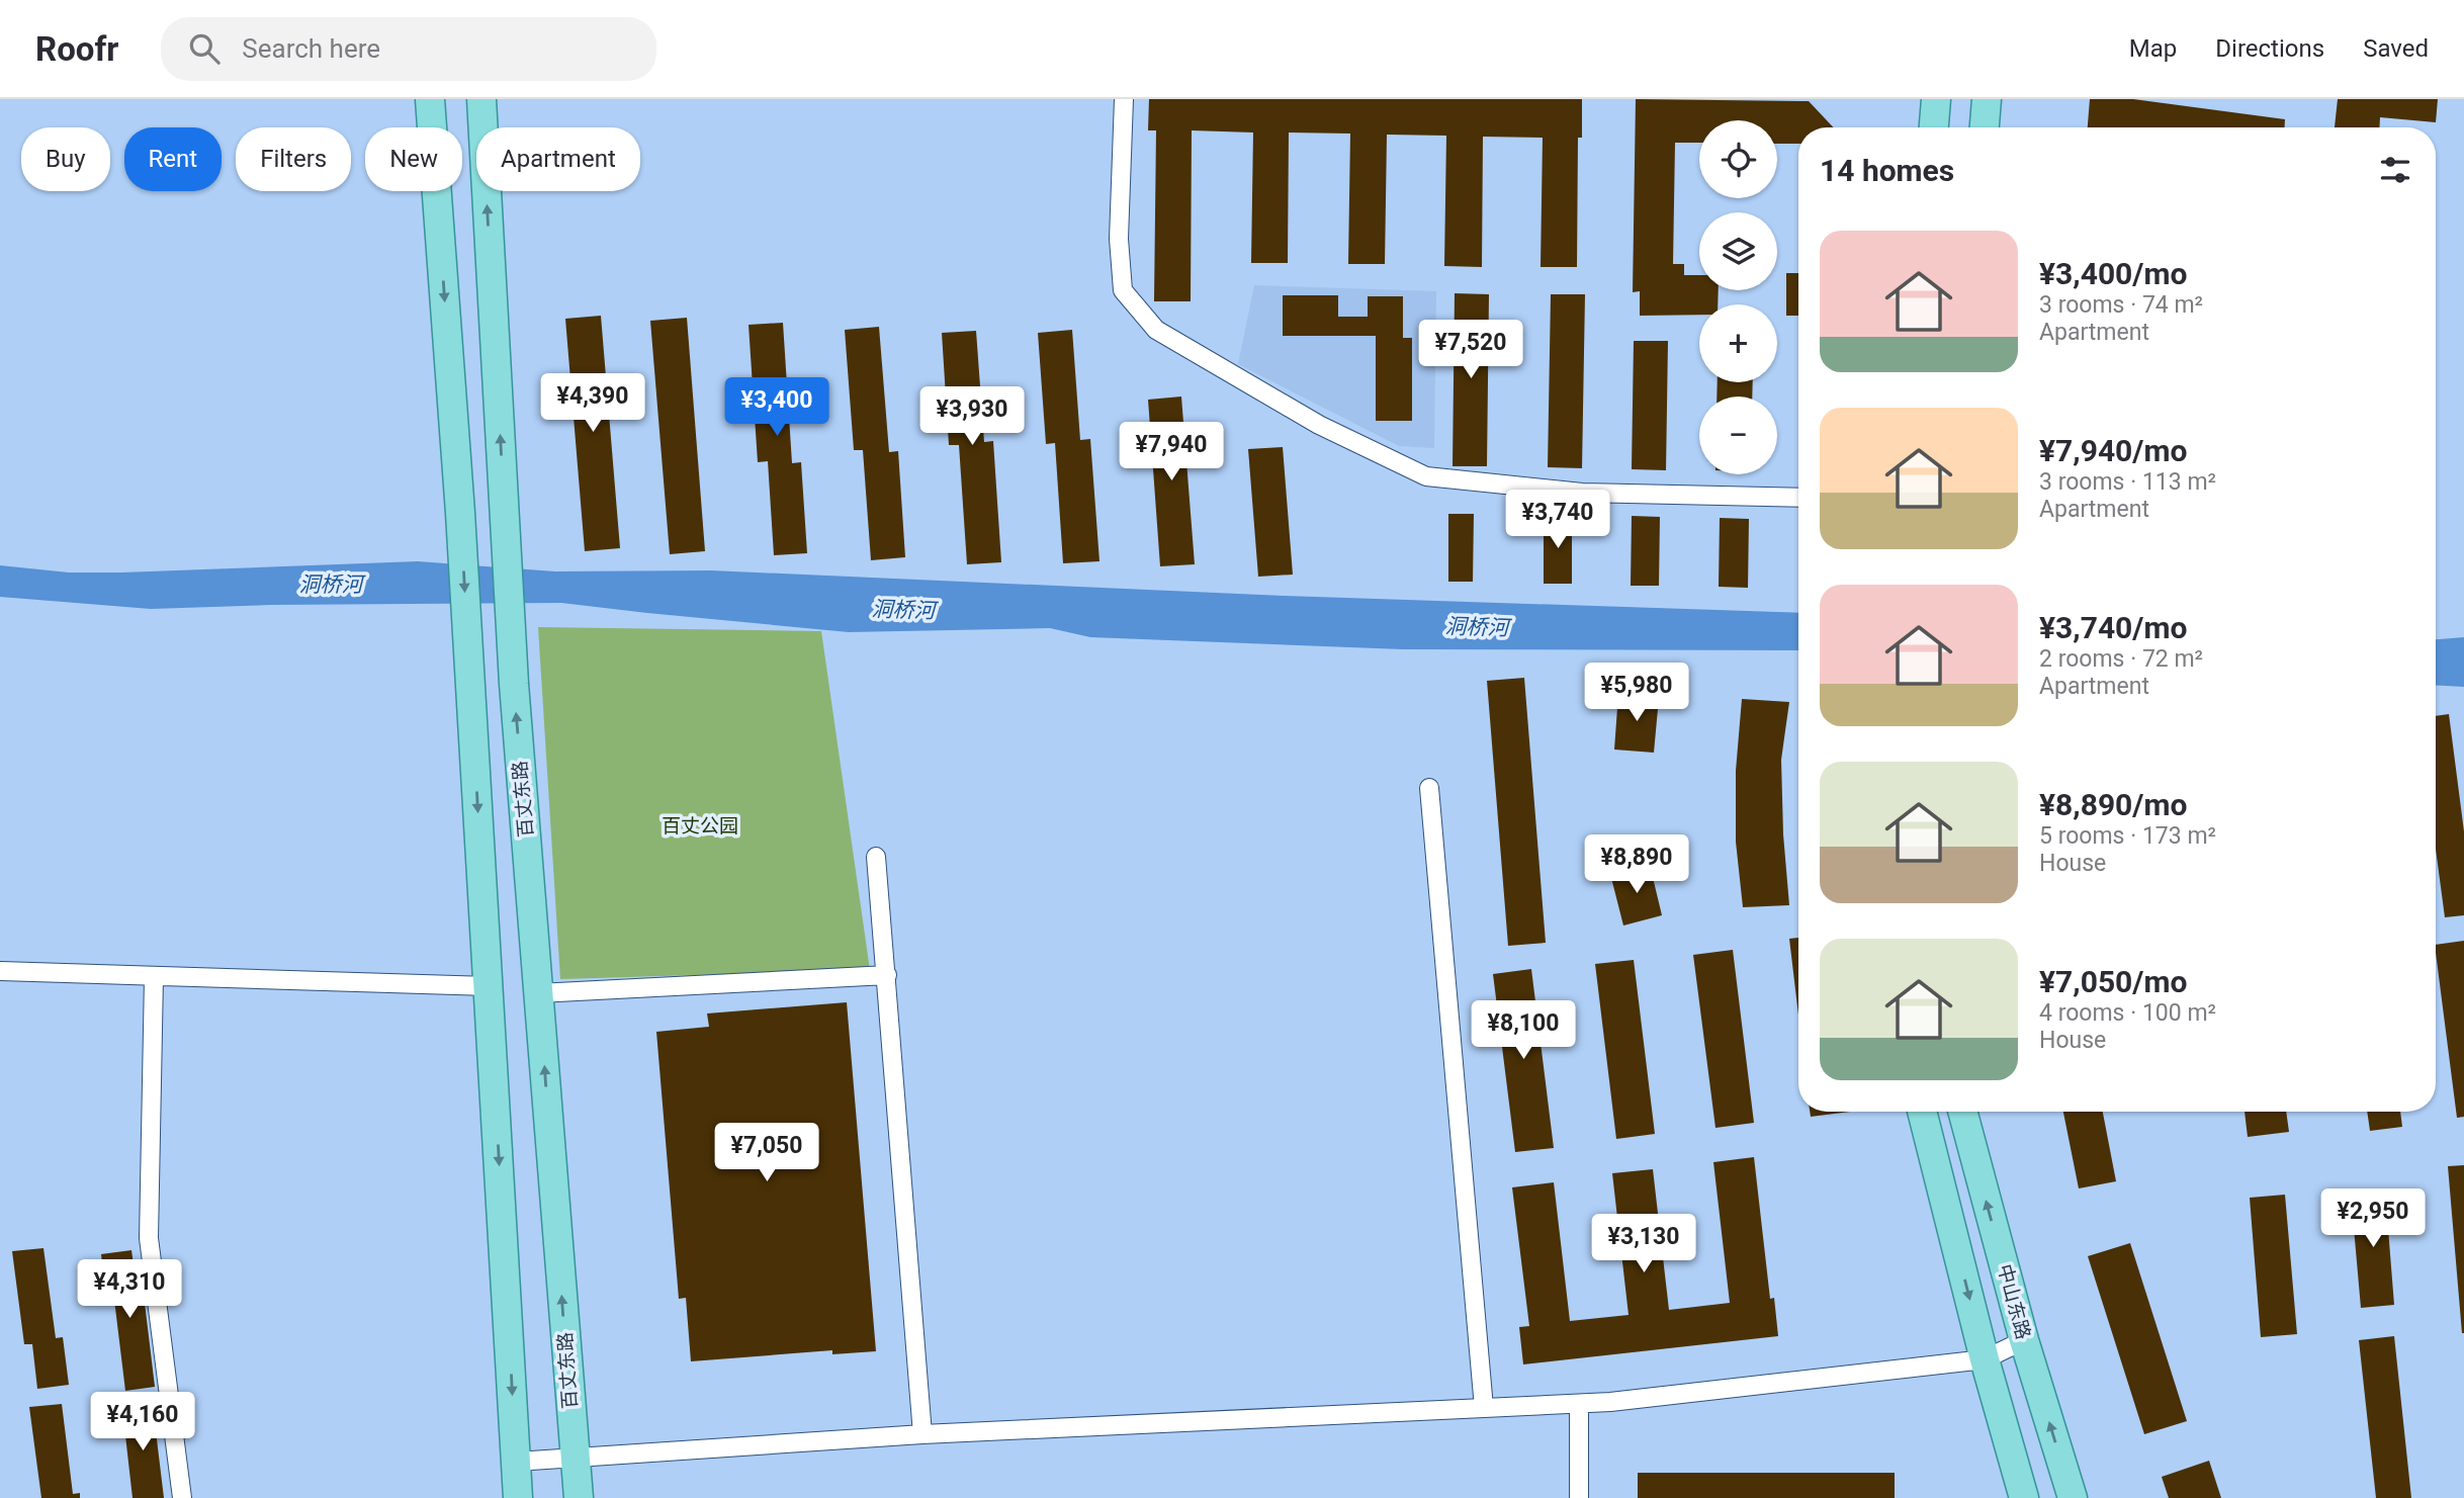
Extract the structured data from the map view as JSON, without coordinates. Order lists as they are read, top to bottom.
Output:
{
  "streets": {
    "main road": ["百丈东路", "中山东路"]
  },
  "water": ["洞桥河"],
  "parks": ["百丈公园"],
  "page": {
    "header": "Roofr",
    "search": "Search here",
    "nav": ["Map", "Directions", "Saved"],
    "map_buttons": ["+", "−"],
    "chip": [
      "Buy",
      "Rent",
      "Filters",
      "New",
      "Apartment"
    ],
    "heading": "14 homes",
    "list": [
      {
        "name": "¥3,400/mo",
        "note": "3 rooms · 74 m² · Apartment"
      },
      {
        "name": "¥7,940/mo",
        "note": "3 rooms · 113 m² · Apartment"
      },
      {
        "name": "¥3,740/mo",
        "note": "2 rooms · 72 m² · Apartment"
      },
      {
        "name": "¥8,890/mo",
        "note": "5 rooms · 173 m² · House"
      },
      {
        "name": "¥7,050/mo",
        "note": "4 rooms · 100 m² · House"
      }
    ],
    "price": [
      "¥7,520",
      "¥4,390",
      "¥3,400",
      "¥3,930",
      "¥7,940",
      "¥3,740",
      "¥5,980",
      "¥8,890",
      "¥8,100",
      "¥7,050",
      "¥2,950",
      "¥3,130",
      "¥4,310",
      "¥4,160"
    ]
  }
}
